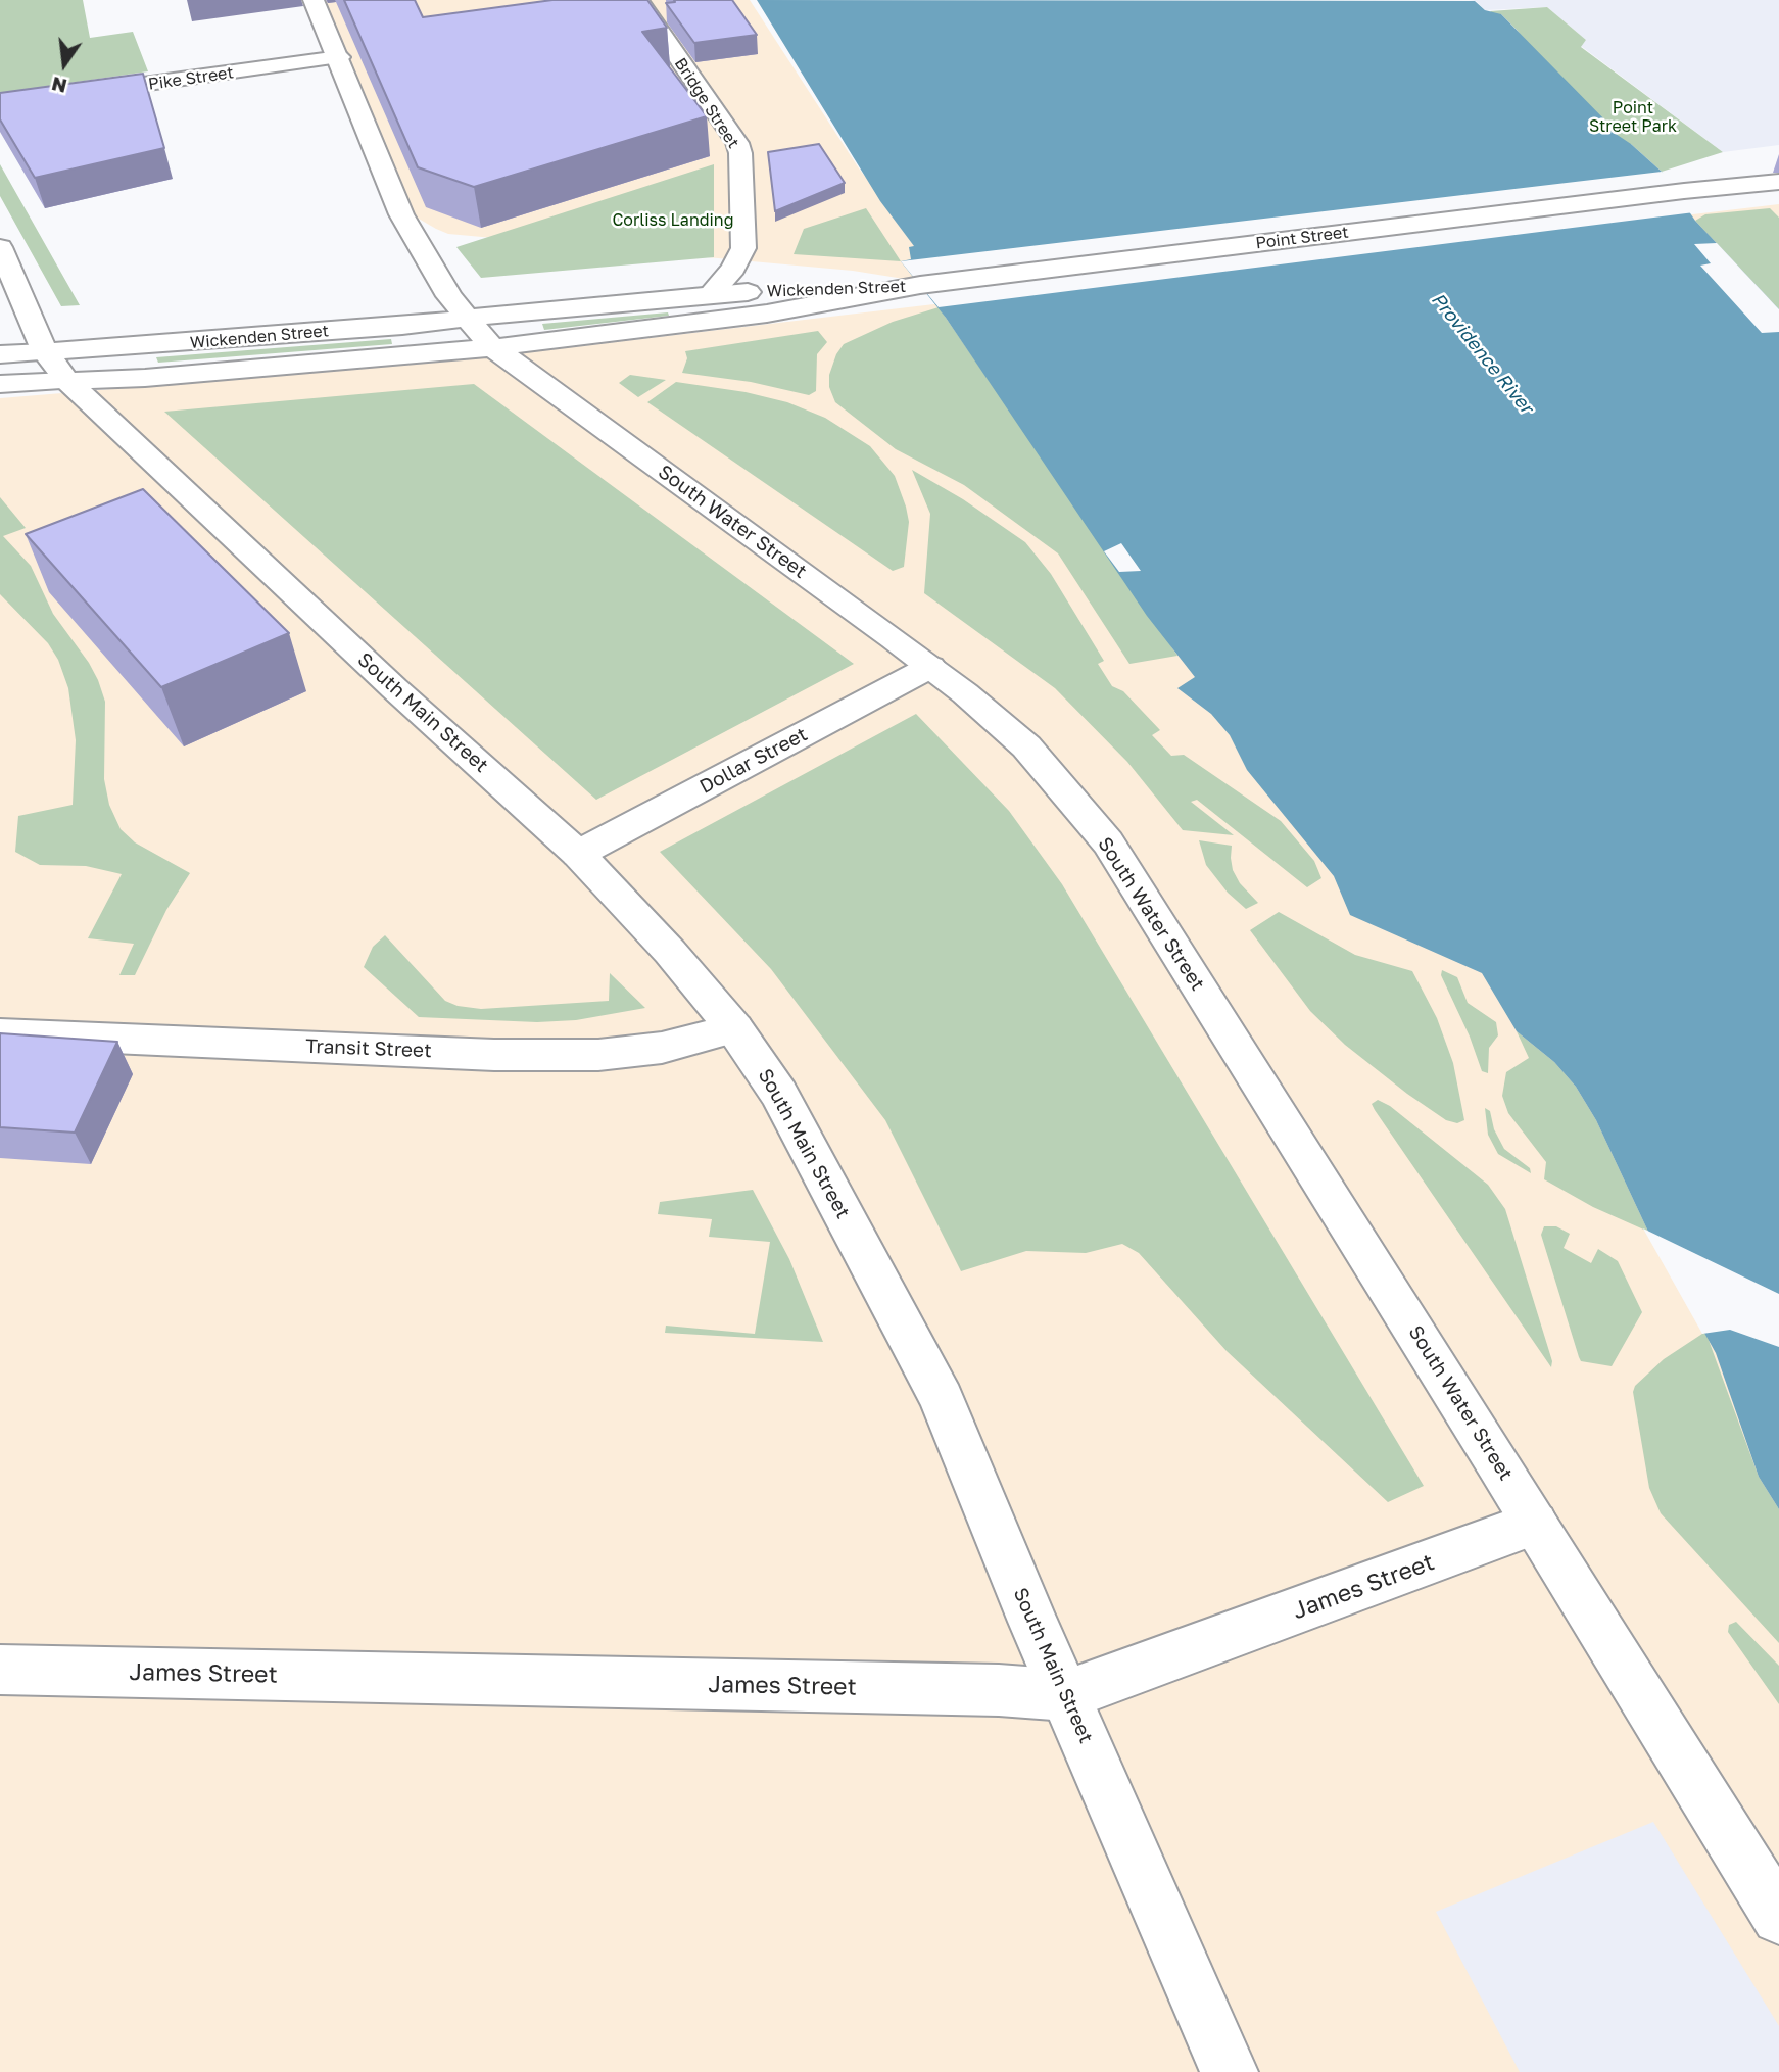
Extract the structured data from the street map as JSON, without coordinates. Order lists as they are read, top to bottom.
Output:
{
  "streets": {
    "main road": [
      "Pike Street",
      "Bridge Street",
      "Point Street",
      "Wickenden Street",
      "South Water Street",
      "South Main Street",
      "Dollar Street",
      "Transit Street",
      "James Street"
    ]
  },
  "crossings": [
    ["Pike Street", "South Water Street"],
    ["Bridge Street", "Wickenden Street"],
    ["Point Street", "Wickenden Street"],
    ["Wickenden Street", "South Water Street"],
    ["Wickenden Street", "South Main Street"],
    ["South Water Street", "Dollar Street"],
    ["South Water Street", "James Street"],
    ["South Main Street", "Dollar Street"],
    ["South Main Street", "Transit Street"],
    ["South Main Street", "James Street"]
  ],
  "water": ["Providence River"],
  "parks": ["Point Street Park", "Corliss Landing"],
  "north": "bottom"
}
